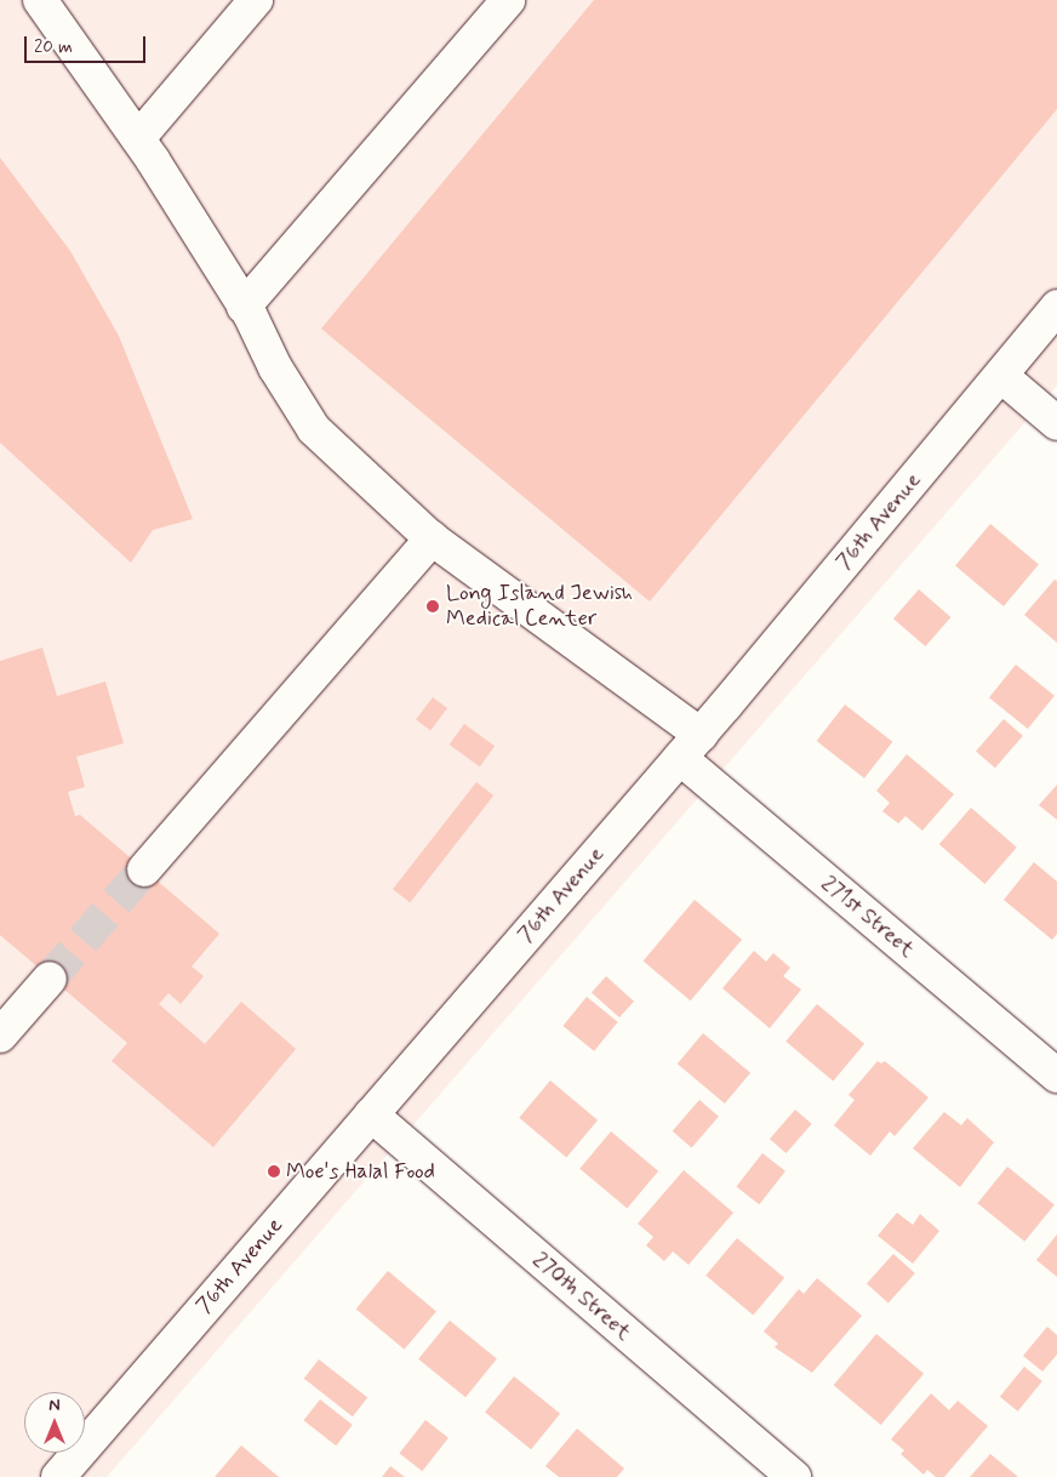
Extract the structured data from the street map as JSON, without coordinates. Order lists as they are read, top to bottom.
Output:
{
  "streets": {
    "street": ["76th Avenue", "271st Street", "270th Street"]
  },
  "crossings": [
    ["76th Avenue", "271st Street"],
    ["76th Avenue", "270th Street"]
  ],
  "places": ["Long Island Jewish Medical Center", "Moe's Halal Food"],
  "scale_bar": "20 m",
  "north": "top"
}
